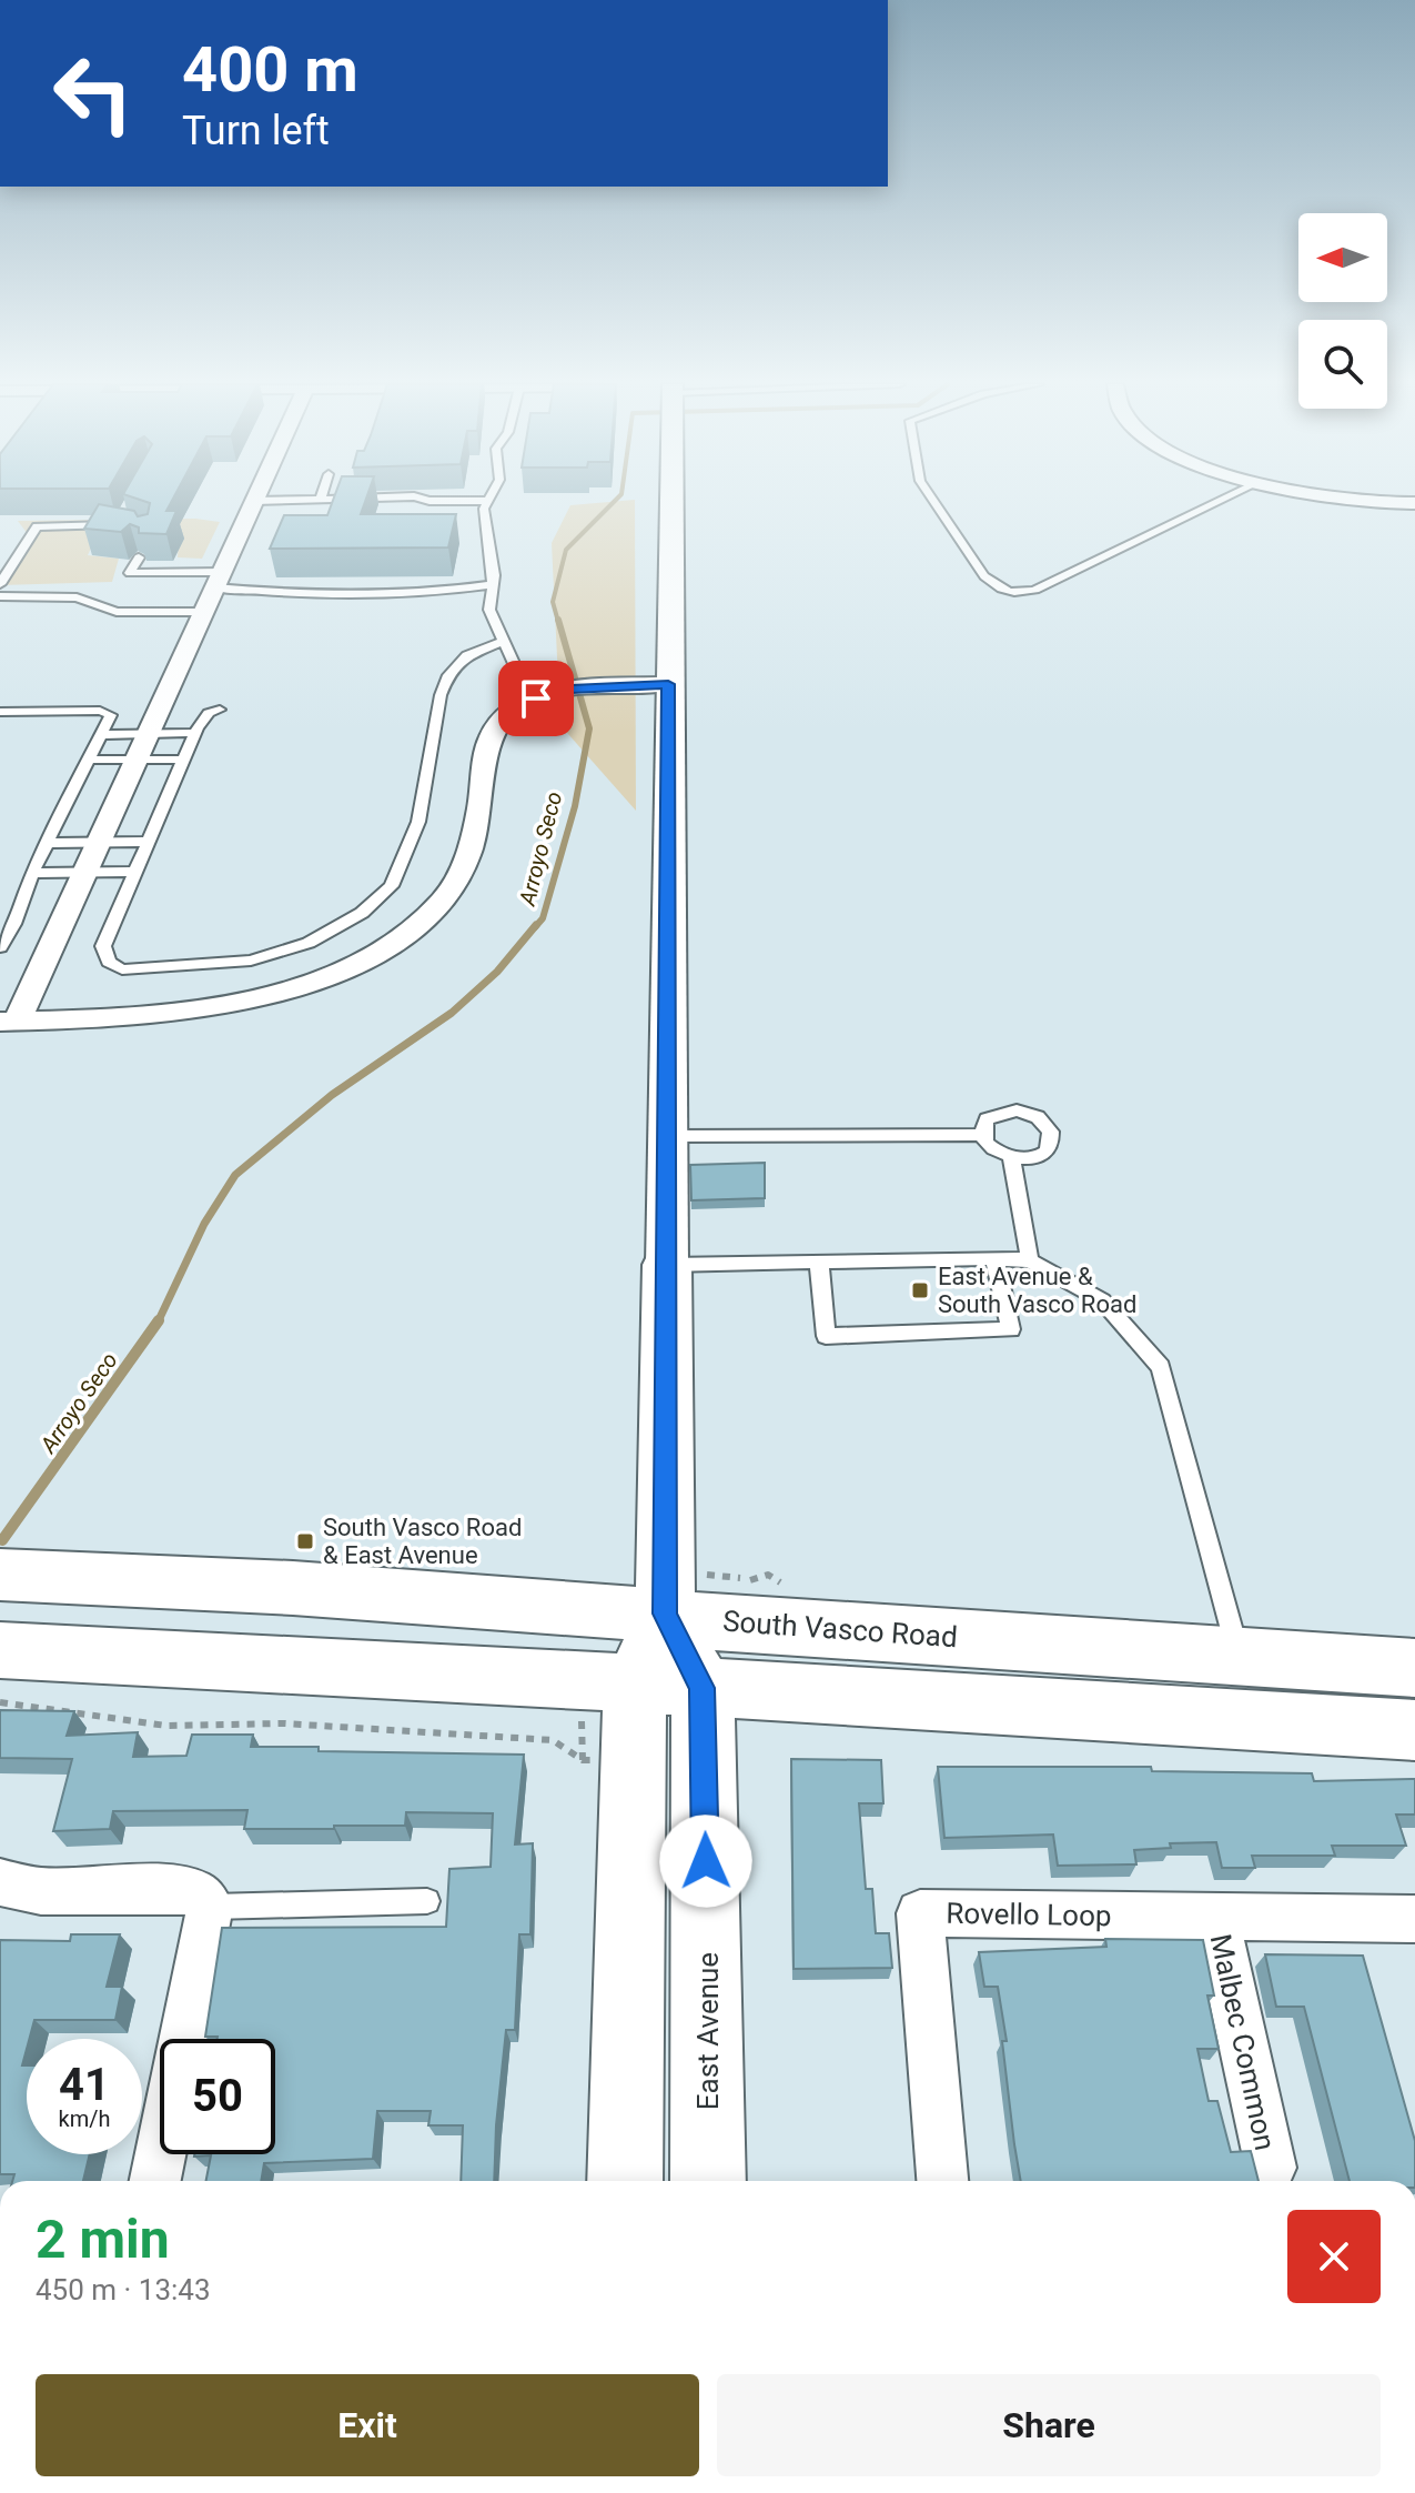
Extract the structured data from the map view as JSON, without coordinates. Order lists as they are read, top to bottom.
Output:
{
  "streets": {
    "main road": ["South Vasco Road", "East Avenue"],
    "street": ["Rovello Loop", "Malbec Common"]
  },
  "crossings": [
    ["South Vasco Road", "East Avenue"],
    ["Rovello Loop", "Malbec Common"]
  ],
  "water": ["Arroyo Seco"],
  "places": {
    "transit": ["East Avenue & South Vasco Road", "South Vasco Road & East Avenue"]
  },
  "north": "left",
  "page": {
    "turn": ["400 m", "Turn left"],
    "speed": "41 km/h",
    "limit": "50",
    "heading": ["2 min", "450 m · 13:43"],
    "buttons": ["Exit", "Share"]
  }
}
